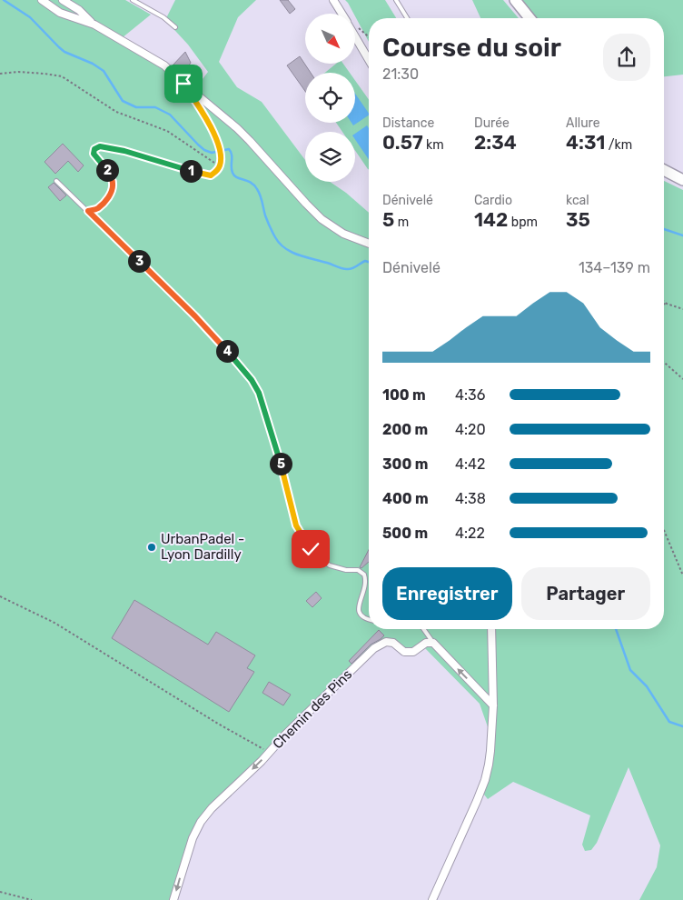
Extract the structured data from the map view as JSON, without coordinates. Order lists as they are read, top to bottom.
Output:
{
  "streets": {
    "street": ["Chemin des Pins"]
  },
  "one_way": ["Chemin des Pins"],
  "places": ["UrbanPadel - Lyon Dardilly"],
  "north": "bottom right",
  "page": {
    "heading": ["Course du soir", "21:30"],
    "stats": [
      ["Distance", "0.57 km"],
      ["Durée", "2:34"],
      ["Allure", "4:31 /km"],
      ["Dénivelé", "5 m"],
      ["Cardio", "142 bpm"],
      ["kcal", "35"]
    ],
    "pins": [
      "2",
      "1",
      "3",
      "4",
      "5"
    ],
    "chart": ["Dénivelé", "134–139 m"],
    "list": [
      {
        "name": "100 m",
        "note": "4:36"
      },
      {
        "name": "200 m",
        "note": "4:20"
      },
      {
        "name": "300 m",
        "note": "4:42"
      },
      {
        "name": "400 m",
        "note": "4:38"
      },
      {
        "name": "500 m",
        "note": "4:22"
      }
    ],
    "buttons": ["Enregistrer", "Partager"]
  }
}
